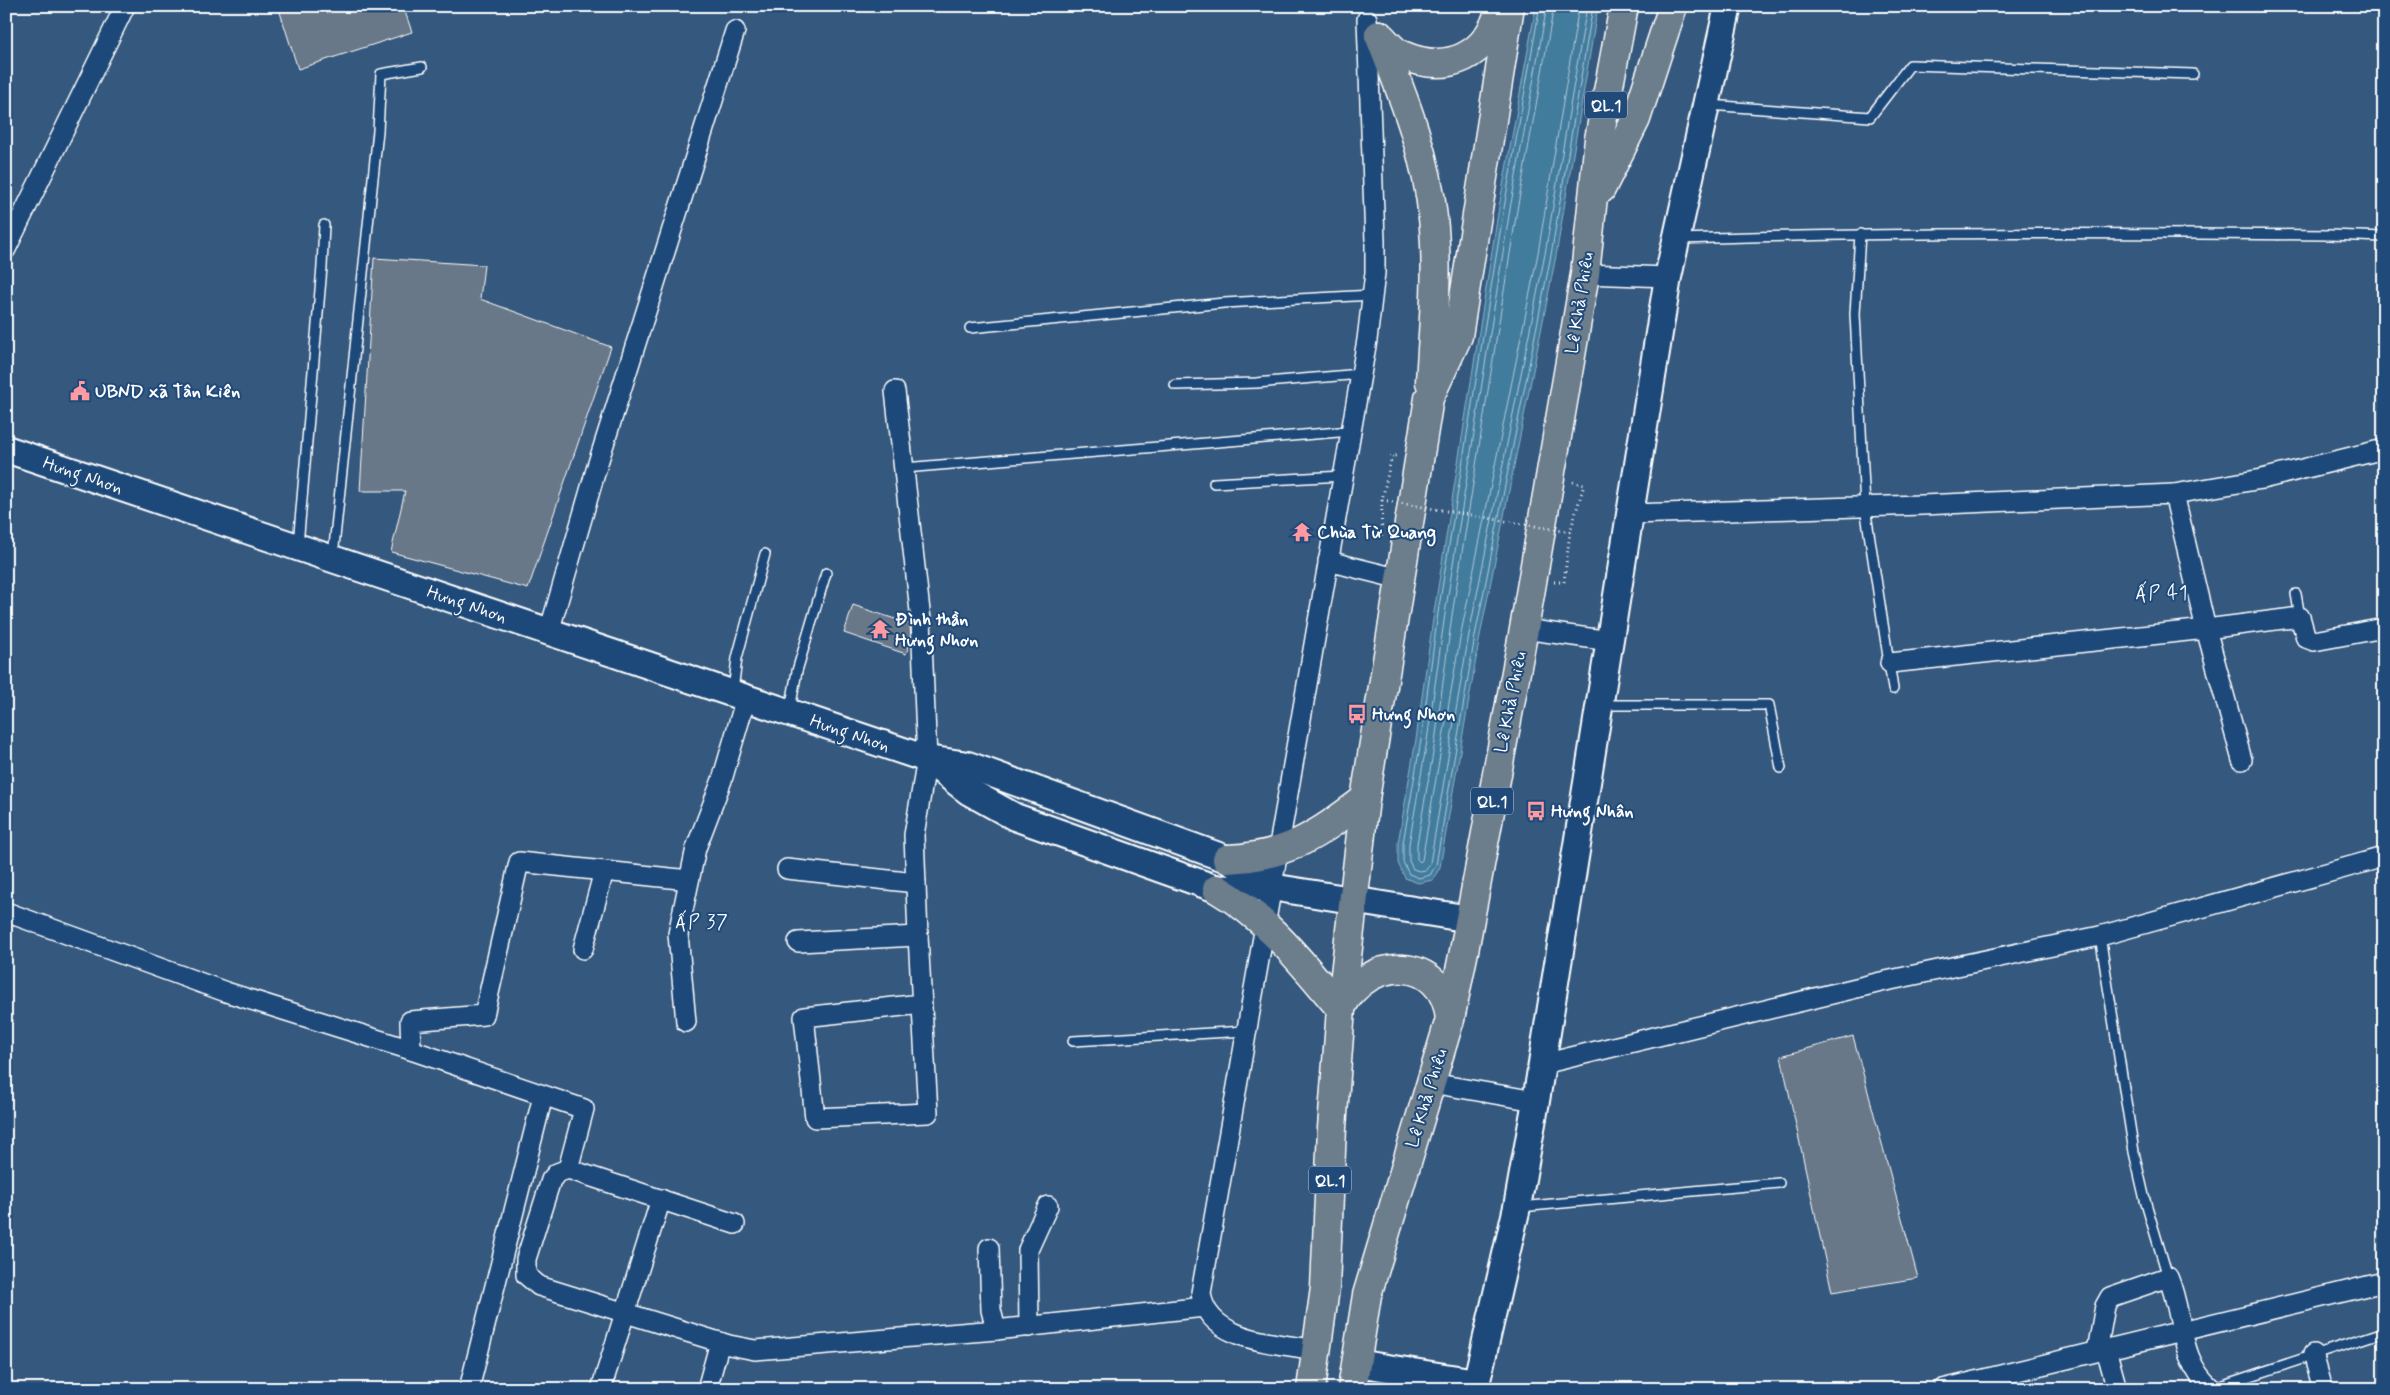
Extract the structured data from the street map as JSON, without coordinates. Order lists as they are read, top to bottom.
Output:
{
  "streets": {
    "highway": ["QL.1", "Lê Khả Phiêu"],
    "street": ["Hưng Nhơn"]
  },
  "crossings": [
    ["QL.1", "Hưng Nhơn"],
    ["Lê Khả Phiêu", "Hưng Nhơn"]
  ],
  "districts": ["ẤP 41", "ẤP 37"],
  "places": {
    "public building": ["UBND xã Tân Kiên"],
    "temple": ["Chùa Từ Quang", "Đình thần Hưng Nhơn"],
    "bus stop": ["Hưng Nhơn", "Hưng Nhân"]
  }
}
